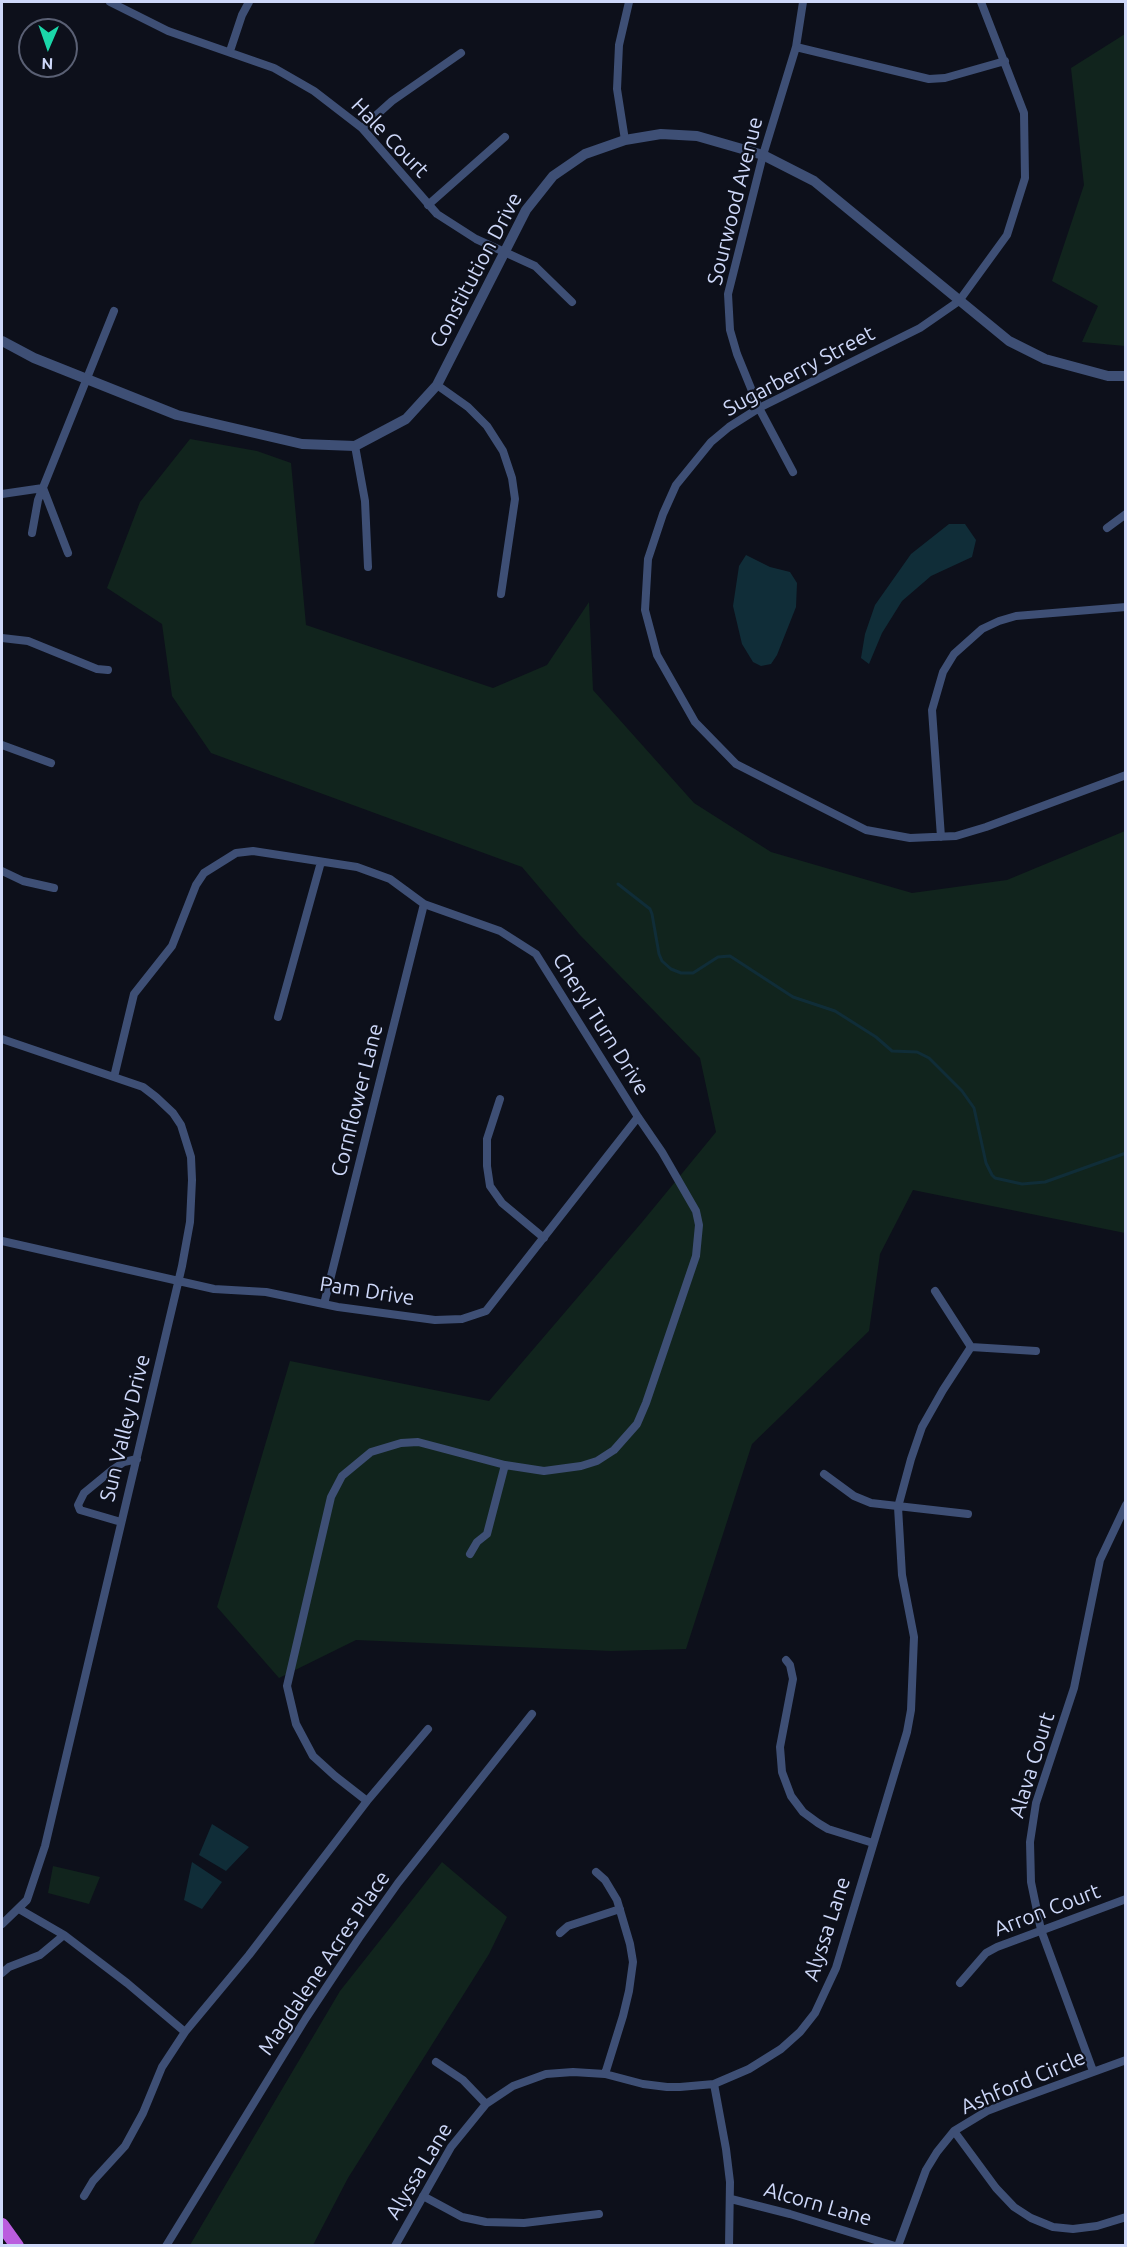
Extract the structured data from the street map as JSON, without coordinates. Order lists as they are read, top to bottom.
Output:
{
  "streets": {
    "street": [
      "Hale Court",
      "Sourwood Avenue",
      "Constitution Drive",
      "Sugarberry Street",
      "Cheryl Turn Drive",
      "Cornflower Lane",
      "Pam Drive",
      "Sun Valley Drive",
      "Alava Court",
      "Arron Court",
      "Alyssa Lane",
      "Magdalene Acres Place",
      "Ashford Circle",
      "Alcorn Lane"
    ]
  },
  "crossings": [
    ["Hale Court", "Constitution Drive"],
    ["Sourwood Avenue", "Constitution Drive"],
    ["Sourwood Avenue", "Sugarberry Street"],
    ["Constitution Drive", "Sugarberry Street"],
    ["Cheryl Turn Drive", "Cornflower Lane"],
    ["Cheryl Turn Drive", "Pam Drive"],
    ["Cheryl Turn Drive", "Sun Valley Drive"],
    ["Cornflower Lane", "Pam Drive"],
    ["Pam Drive", "Sun Valley Drive"],
    ["Alava Court", "Arron Court"],
    ["Alava Court", "Ashford Circle"],
    ["Ashford Circle", "Alcorn Lane"]
  ],
  "north": "bottom"
}
